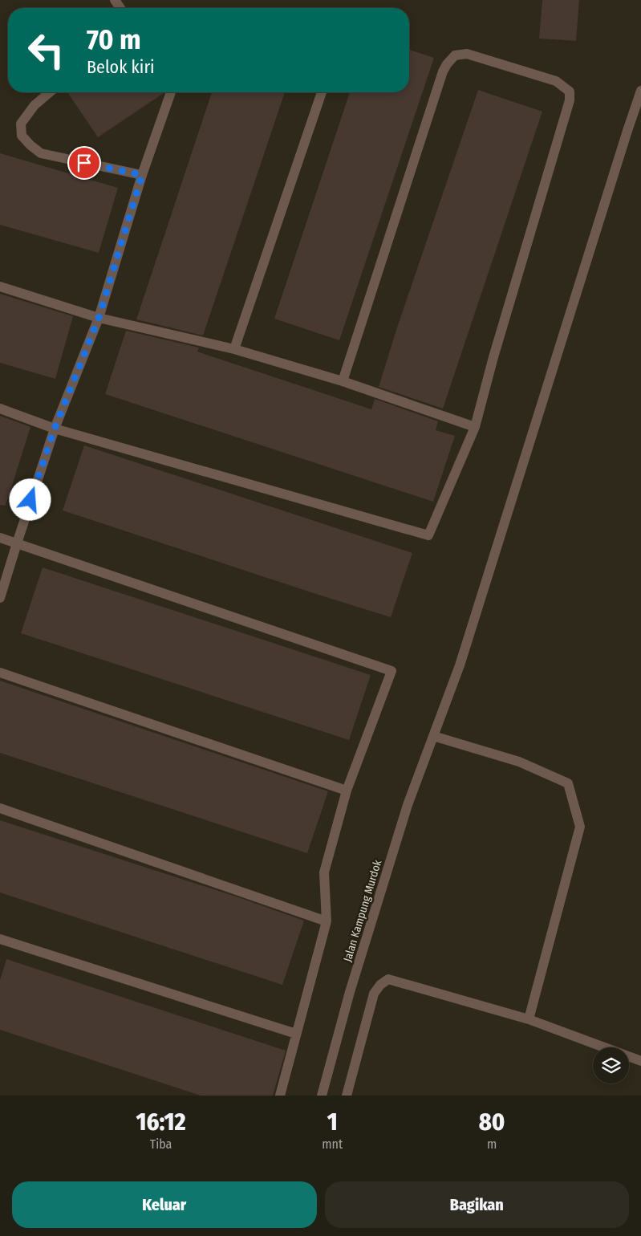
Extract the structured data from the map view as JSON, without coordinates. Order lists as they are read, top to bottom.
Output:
{
  "streets": {
    "street": ["Jalan Kampung Murdok"]
  },
  "page": {
    "turn": ["70 m", "Belok kiri"],
    "eta": [
      "16:12",
      "Tiba",
      "1",
      "mnt",
      "80",
      "m"
    ],
    "buttons": ["Keluar", "Bagikan"]
  }
}
